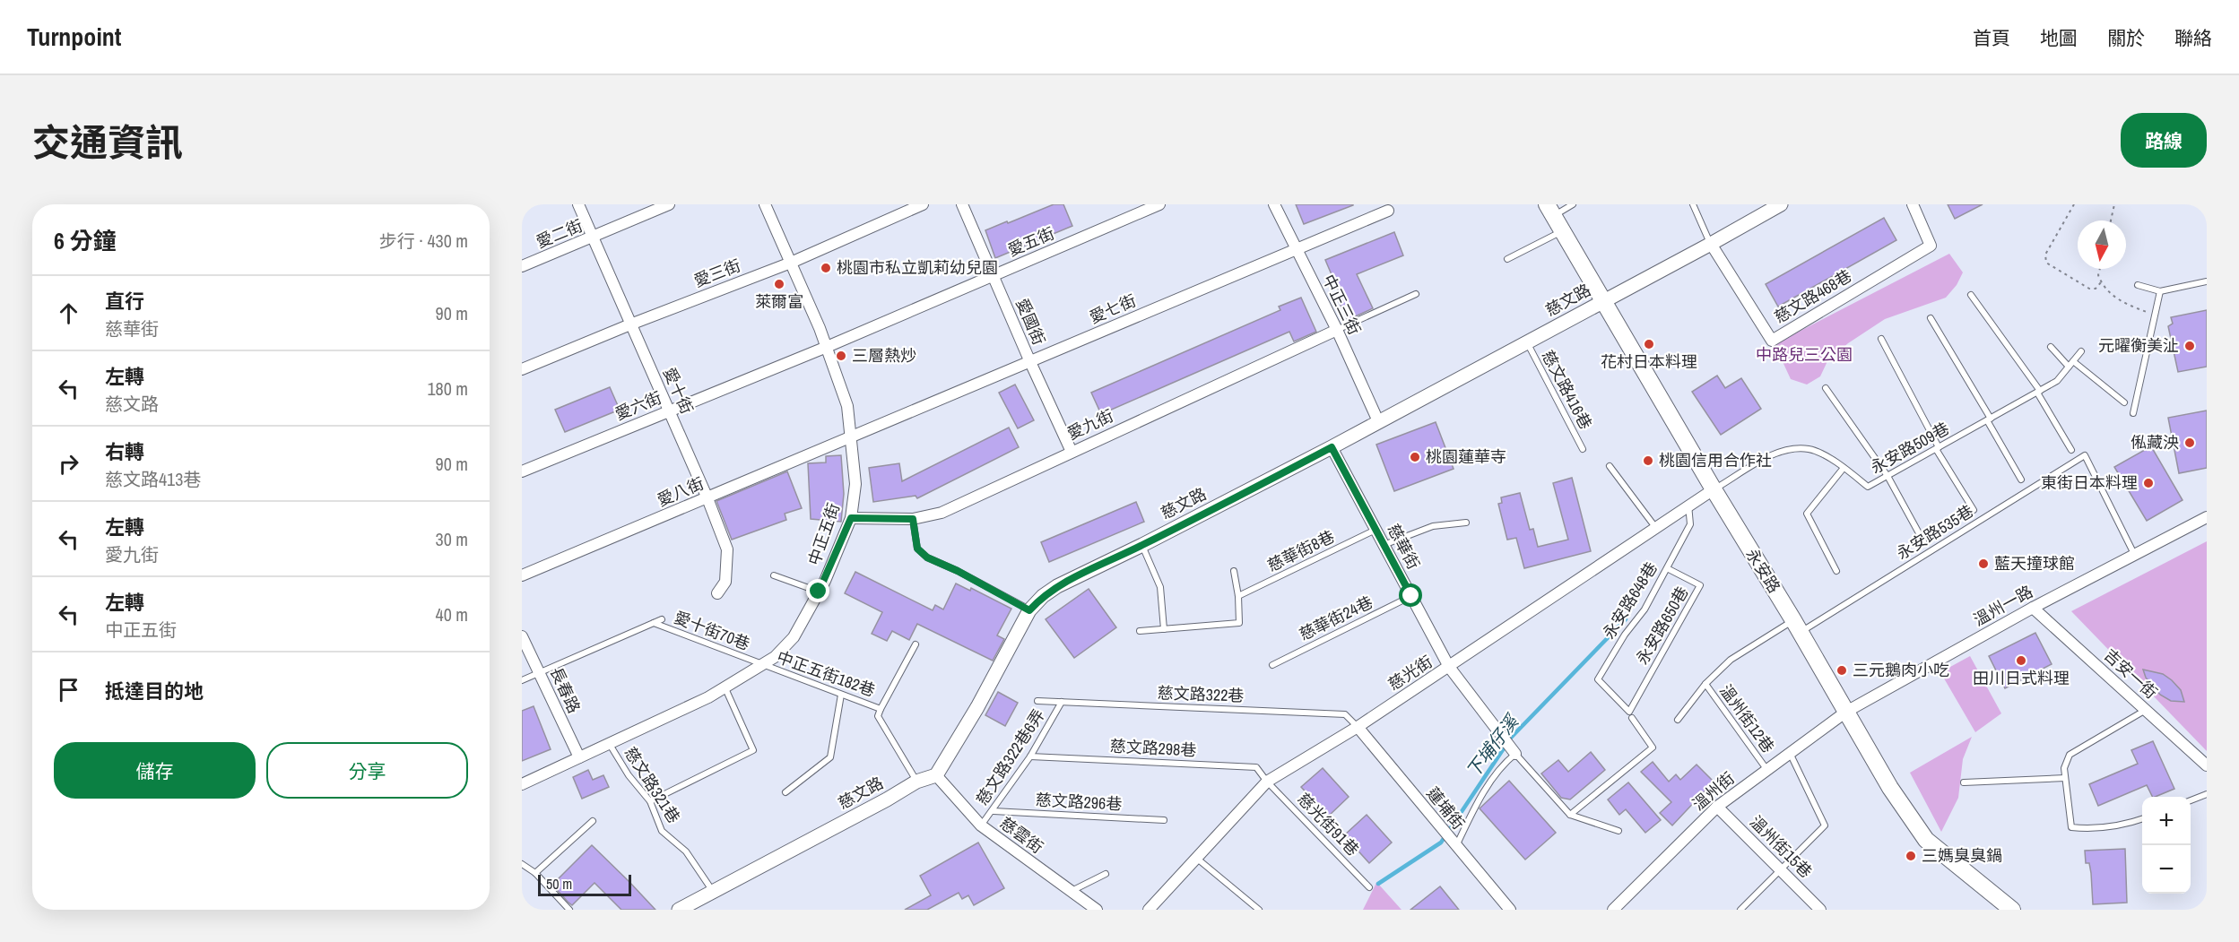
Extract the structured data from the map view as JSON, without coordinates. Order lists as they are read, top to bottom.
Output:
{
  "streets": {
    "main road": ["永安路"],
    "street": [
      "愛二街",
      "愛五街",
      "愛三街",
      "慈文路468巷",
      "慈文路",
      "中正三街",
      "愛七街",
      "愛國街",
      "愛十街",
      "愛六街",
      "愛九街",
      "愛八街",
      "中正五街",
      "慈華街",
      "溫州一路",
      "慈光街",
      "吉安一街",
      "長春路",
      "溫州街",
      "蓮埔街",
      "慈雲街",
      "溫州街15巷"
    ],
    "lane": [
      "慈文路416巷",
      "永安路509巷",
      "永安路535巷",
      "慈華街8巷",
      "永安路648巷",
      "慈華街24巷",
      "永安路650巷",
      "愛十街70巷",
      "中正五街182巷",
      "慈文路322巷",
      "溫州街12巷",
      "慈文路298巷",
      "慈文路322巷6弄",
      "慈文路321巷",
      "慈文路296巷",
      "慈光街91巷"
    ]
  },
  "crossings": [
    ["愛二街", "愛十街"],
    ["愛五街", "愛國街"],
    ["愛五街", "愛六街"],
    ["愛五街", "中正五街"],
    ["愛三街", "愛十街"],
    ["愛三街", "中正五街"],
    ["慈文路468巷", "慈文路"],
    ["慈文路", "中正三街"],
    ["慈文路", "慈文路416巷"],
    ["慈文路", "慈華街"],
    ["慈文路", "永安路"],
    ["慈文路", "中正五街182巷"],
    ["慈文路", "慈文路321巷"],
    ["慈文路", "慈雲街"],
    ["中正三街", "愛七街"],
    ["中正三街", "愛九街"],
    ["愛七街", "愛國街"],
    ["愛七街", "愛八街"],
    ["愛七街", "中正五街"],
    ["愛國街", "愛九街"],
    ["愛十街", "愛六街"],
    ["愛十街", "愛八街"],
    ["愛六街", "中正五街"],
    ["愛九街", "中正五街"],
    ["永安路509巷", "永安路"],
    ["永安路509巷", "慈光街"],
    ["愛八街", "中正五街"],
    ["永安路535巷", "永安路"],
    ["永安路535巷", "溫州一路"],
    ["永安路535巷", "溫州街12巷"],
    ["中正五街", "愛十街70巷"],
    ["中正五街", "中正五街182巷"],
    ["中正五街", "長春路"],
    ["中正五街", "慈文路321巷"],
    ["慈華街", "慈華街8巷"],
    ["慈華街", "慈華街24巷"],
    ["慈華街", "慈光街"],
    ["永安路", "溫州一路"],
    ["永安路", "慈光街"],
    ["永安路", "溫州街"],
    ["永安路648巷", "永安路650巷"],
    ["永安路648巷", "慈光街"],
    ["溫州一路", "吉安一街"],
    ["溫州一路", "溫州街"],
    ["愛十街70巷", "中正五街182巷"],
    ["慈光街", "慈文路322巷"],
    ["慈光街", "慈文路298巷"],
    ["慈光街", "蓮埔街"],
    ["慈光街", "慈光街91巷"],
    ["慈文路322巷", "慈文路322巷6弄"],
    ["慈文路322巷", "蓮埔街"],
    ["溫州街12巷", "溫州街"],
    ["慈文路298巷", "慈文路322巷6弄"],
    ["慈文路298巷", "慈光街91巷"],
    ["慈文路322巷6弄", "慈文路296巷"],
    ["慈文路322巷6弄", "慈雲街"],
    ["溫州街", "溫州街15巷"]
  ],
  "water": ["下埔仔溪"],
  "parks": ["中路兒三公園"],
  "places": [
    "桃園市私立凱莉幼兒園",
    "萊爾富",
    "花村日本料理",
    "元曜衡美沚",
    "三層熱炒",
    "俬藏泱",
    "桃園蓮華寺",
    "桃園信用合作社",
    "東街日本料理",
    "藍天撞球館",
    "田川日式料理",
    "三元鵝肉小吃",
    "三媽臭臭鍋"
  ],
  "scale_bar": "50 m",
  "north": "bottom",
  "page": {
    "header": "Turnpoint",
    "nav": [
      "首頁",
      "地圖",
      "關於",
      "聯絡"
    ],
    "title": "交通資訊",
    "buttons": [
      "路線",
      ["儲存", "分享"]
    ],
    "heading": ["6 分鐘", "步行 · 430 m"],
    "list": [
      ["直行", "慈華街", "90 m"],
      ["左轉", "慈文路", "180 m"],
      ["右轉", "慈文路413巷", "90 m"],
      ["左轉", "愛九街", "30 m"],
      ["左轉", "中正五街", "40 m"],
      "抵達目的地"
    ],
    "map_buttons": ["+", "−"],
    "scale": "50 m"
  }
}
